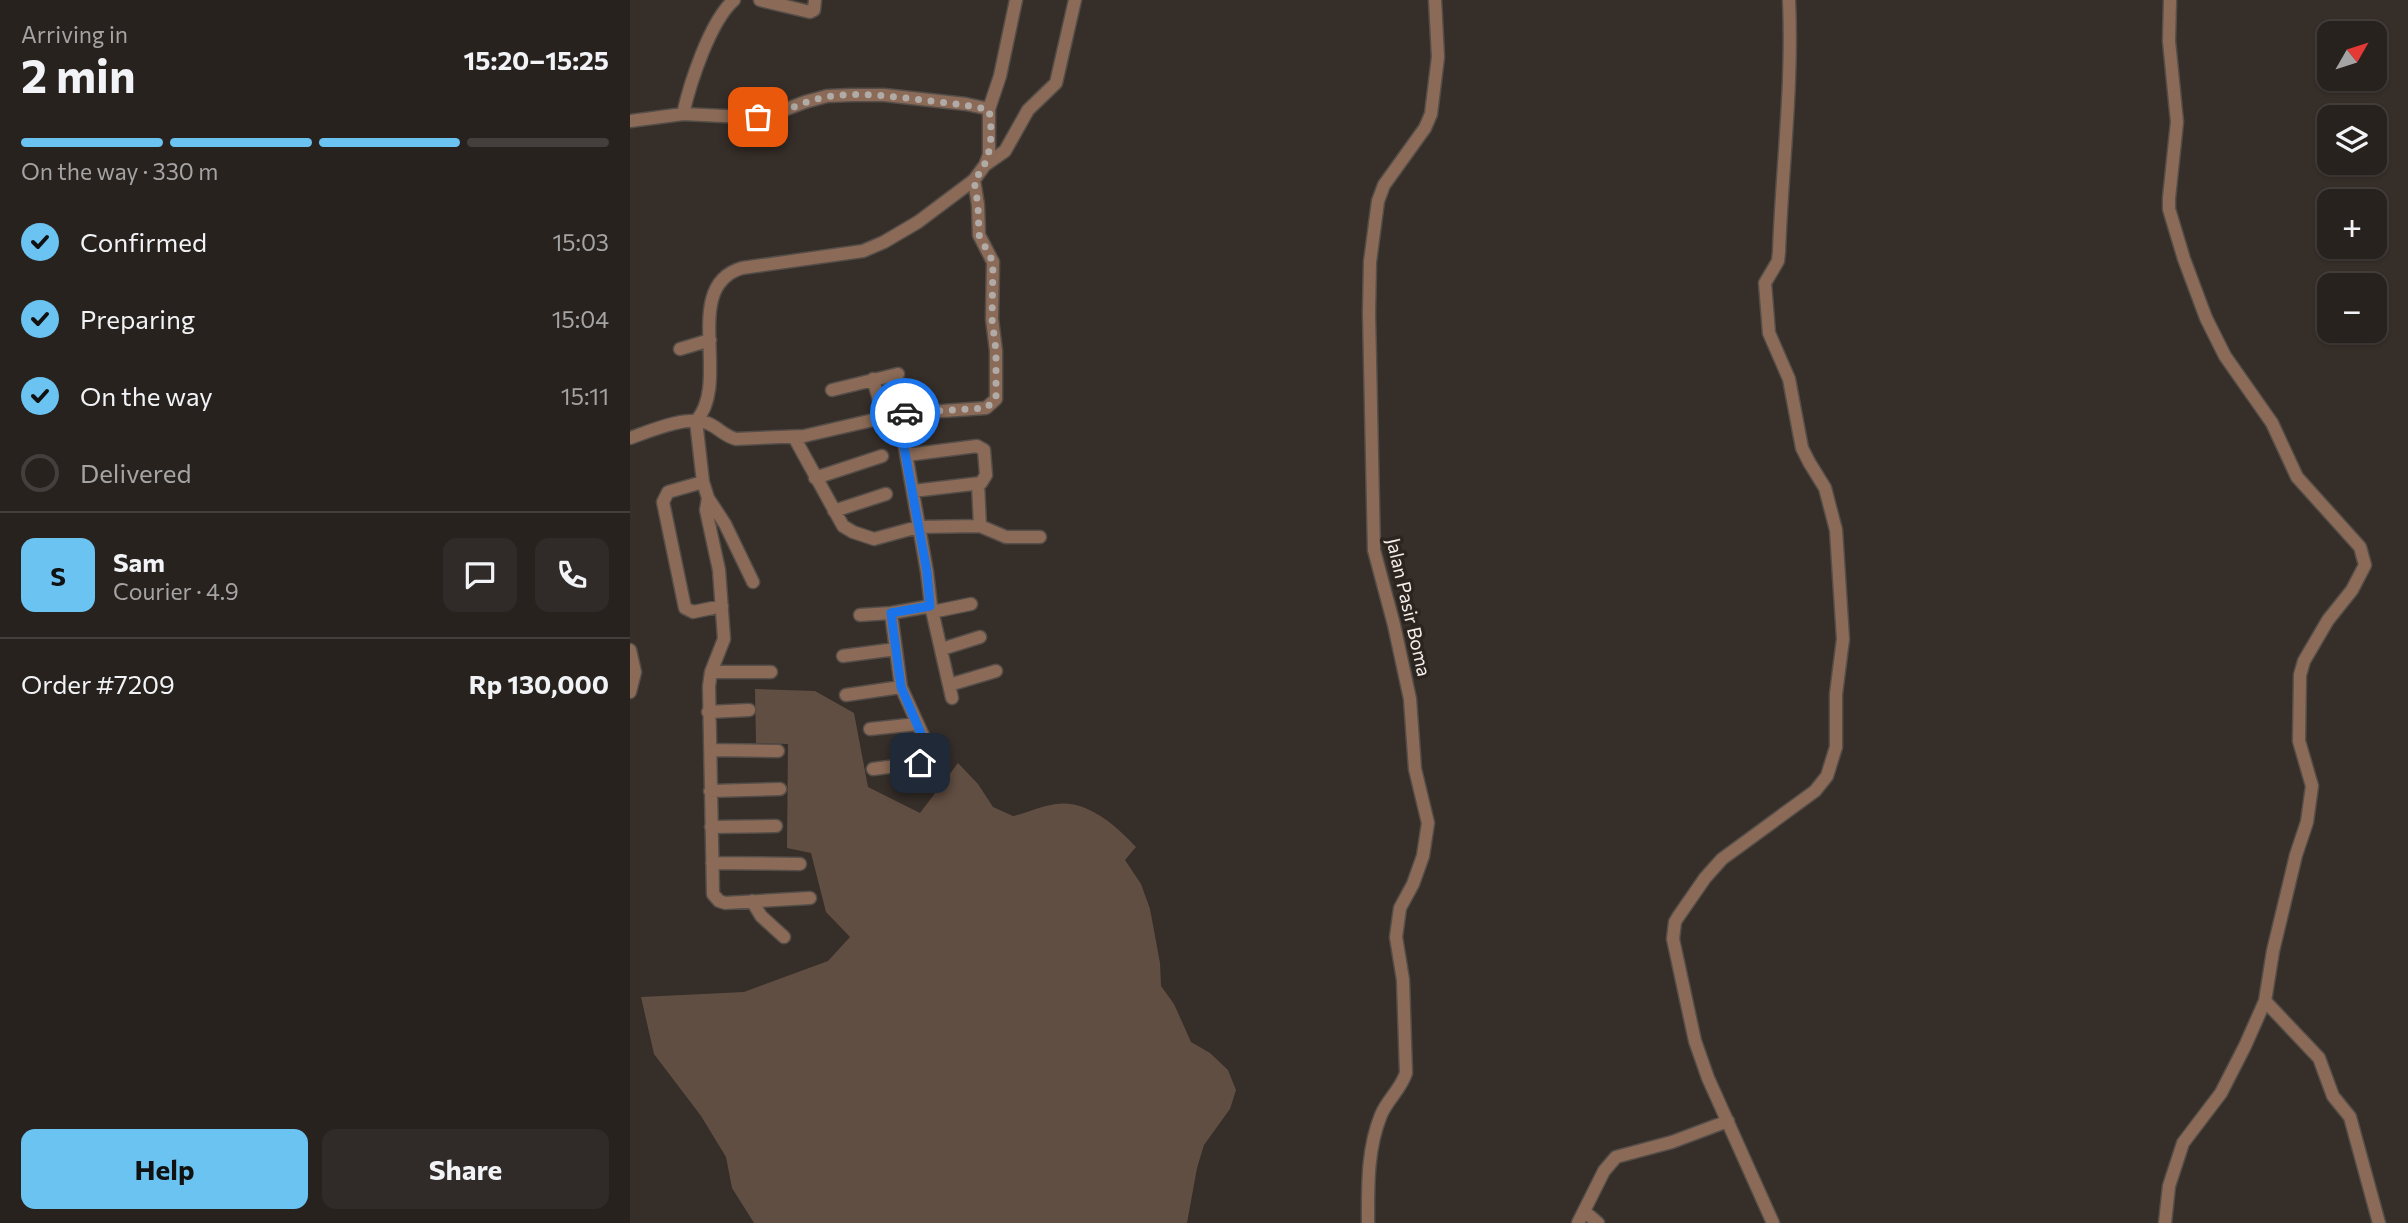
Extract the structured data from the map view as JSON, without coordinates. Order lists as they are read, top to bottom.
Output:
{
  "streets": {
    "street": ["Jalan Pasir Boma"]
  },
  "north": "top right",
  "page": {
    "heading": ["2 min", "Arriving in", "15:20–15:25"],
    "panel": [
      "Sam",
      "Courier · 4.9",
      "Order #7209",
      "Rp 130,000"
    ],
    "map_buttons": ["+", "−"],
    "bar": "On the way · 330 m",
    "list": [
      ["Confirmed", "15:03"],
      ["Preparing", "15:04"],
      ["On the way", "15:11"],
      "Delivered"
    ],
    "round": "S",
    "buttons": ["Help", "Share"]
  }
}
